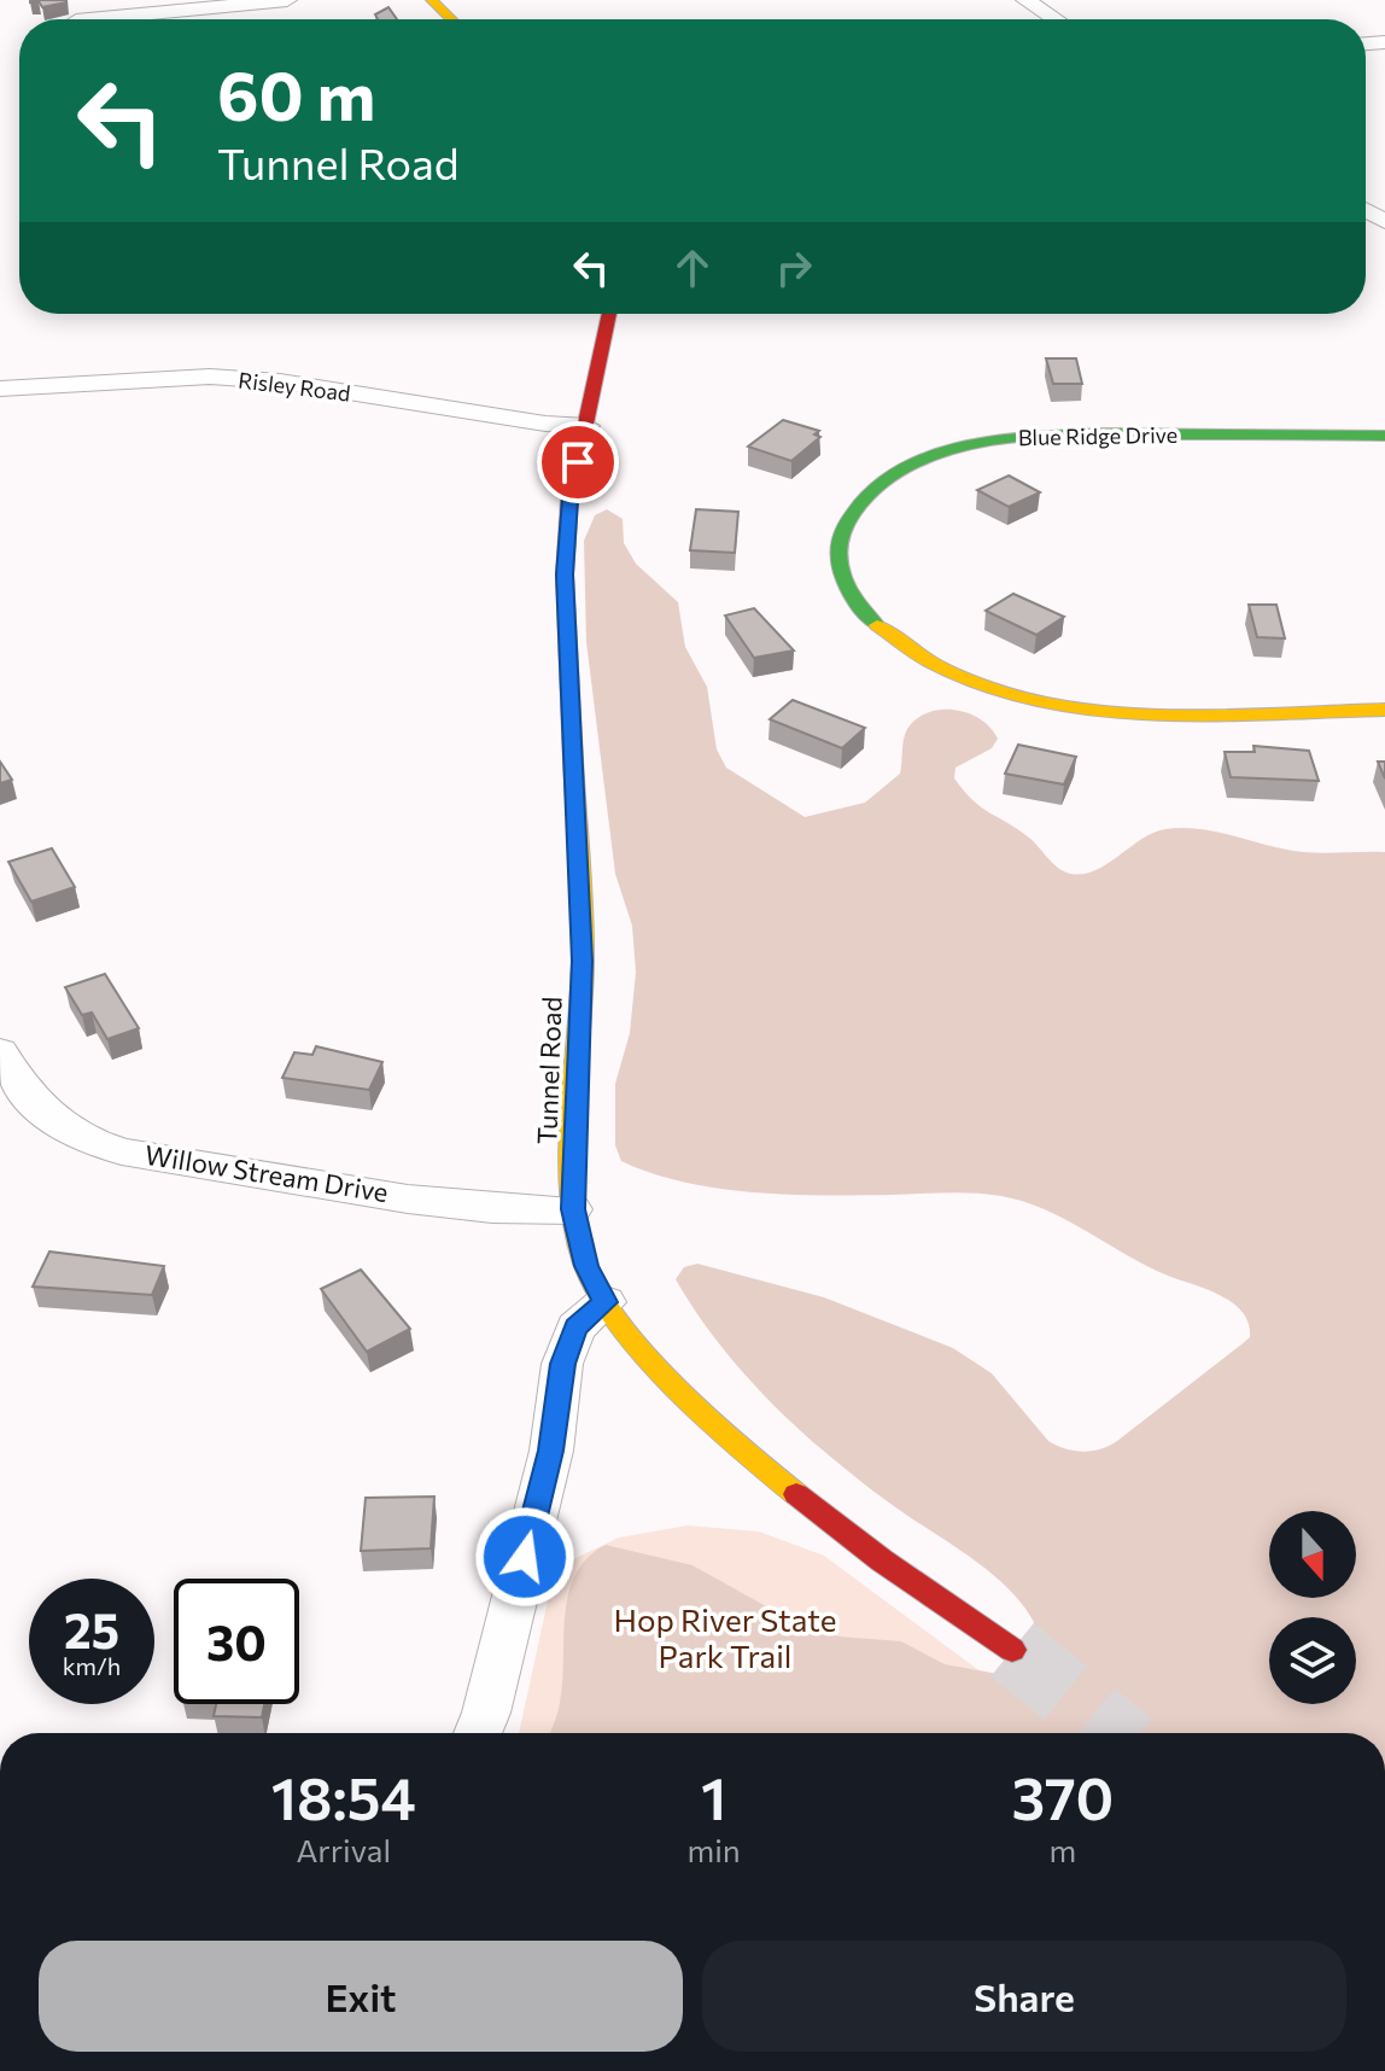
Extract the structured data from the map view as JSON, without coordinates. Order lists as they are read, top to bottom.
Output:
{
  "streets": {
    "main road": ["Blue Ridge Drive", "Tunnel Road"],
    "street": ["Risley Road", "Willow Stream Drive"]
  },
  "crossings": [
    ["Risley Road", "Tunnel Road"],
    ["Tunnel Road", "Willow Stream Drive"]
  ],
  "parks": ["Hop River State Park Trail"],
  "north": "bottom",
  "page": {
    "turn": ["60 m", "Tunnel Road"],
    "speed": "25 km/h",
    "limit": "30",
    "eta": [
      "18:54",
      "Arrival",
      "1",
      "min",
      "370",
      "m"
    ],
    "buttons": ["Exit", "Share"]
  }
}
